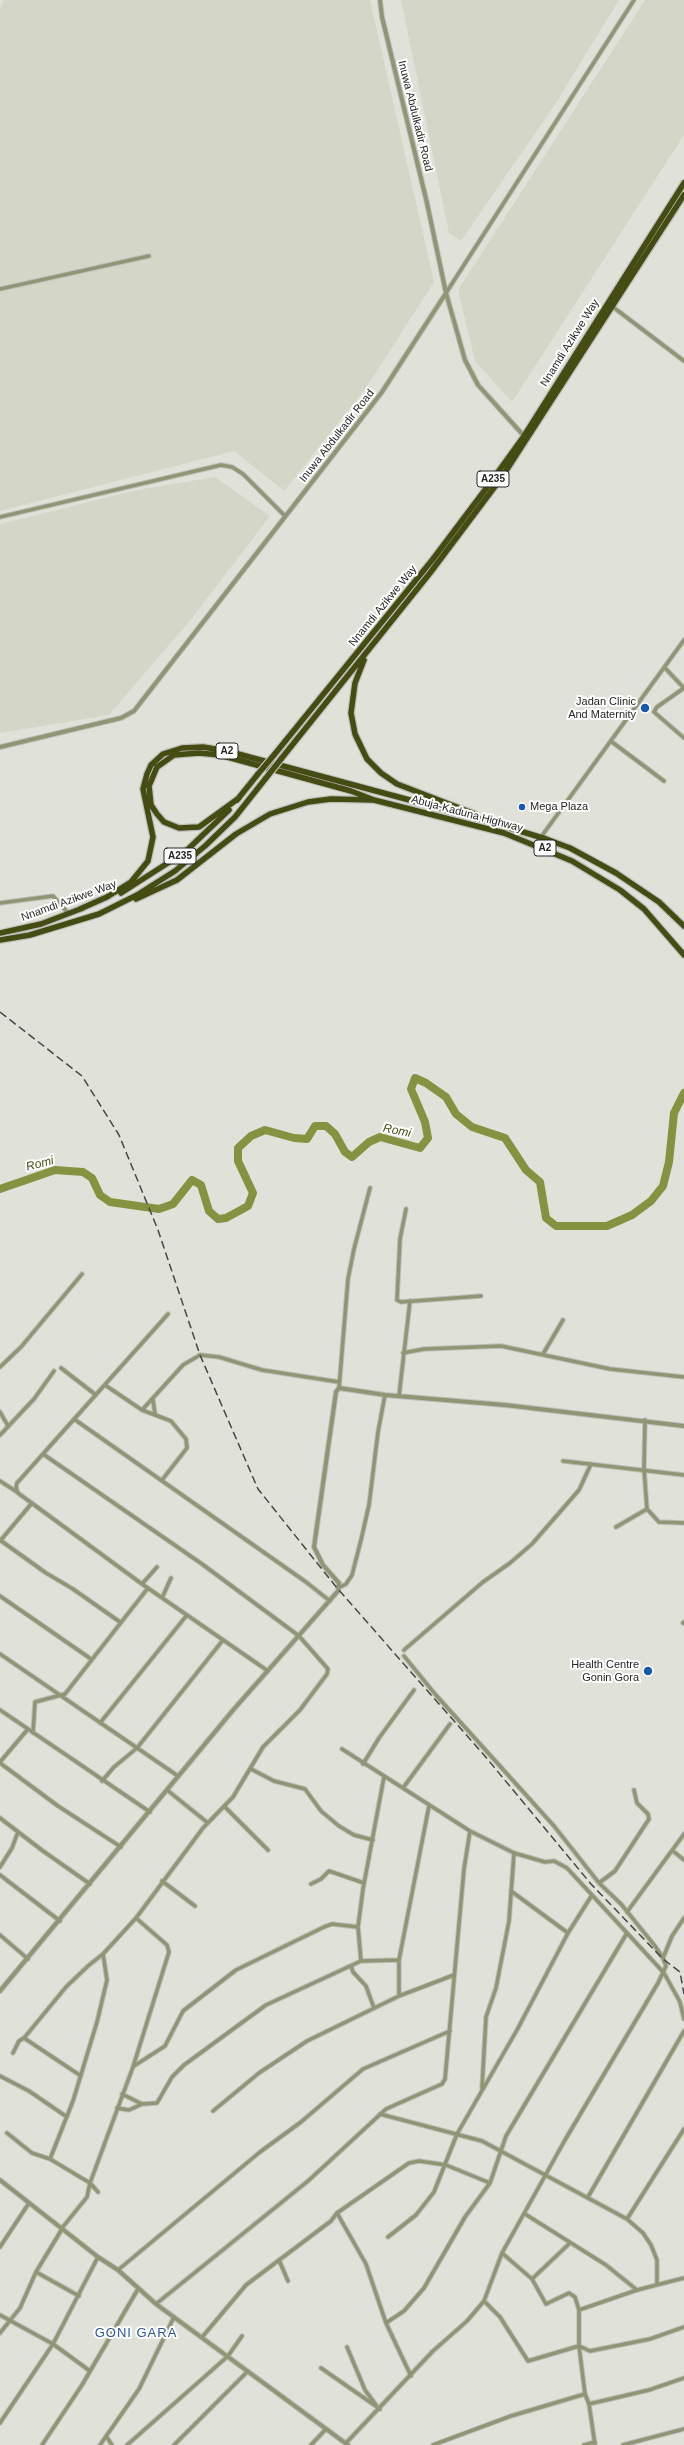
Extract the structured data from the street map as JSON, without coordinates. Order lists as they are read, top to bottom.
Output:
{
  "streets": {
    "highway": [
      "Nnamdi Azikwe Way",
      "A235",
      "A2",
      "Abuja-Kaduna Highway"
    ],
    "street": ["Inuwa Abdulkadir Road"]
  },
  "crossings": [
    ["Nnamdi Azikwe Way", "A2"],
    ["A2", "Abuja-Kaduna Highway"]
  ],
  "districts": ["GONI GARA"],
  "water": ["Romi"],
  "places": ["Jadan Clinic And Maternity", "Mega Plaza", "Health Centre Gonin Gora"]
}
